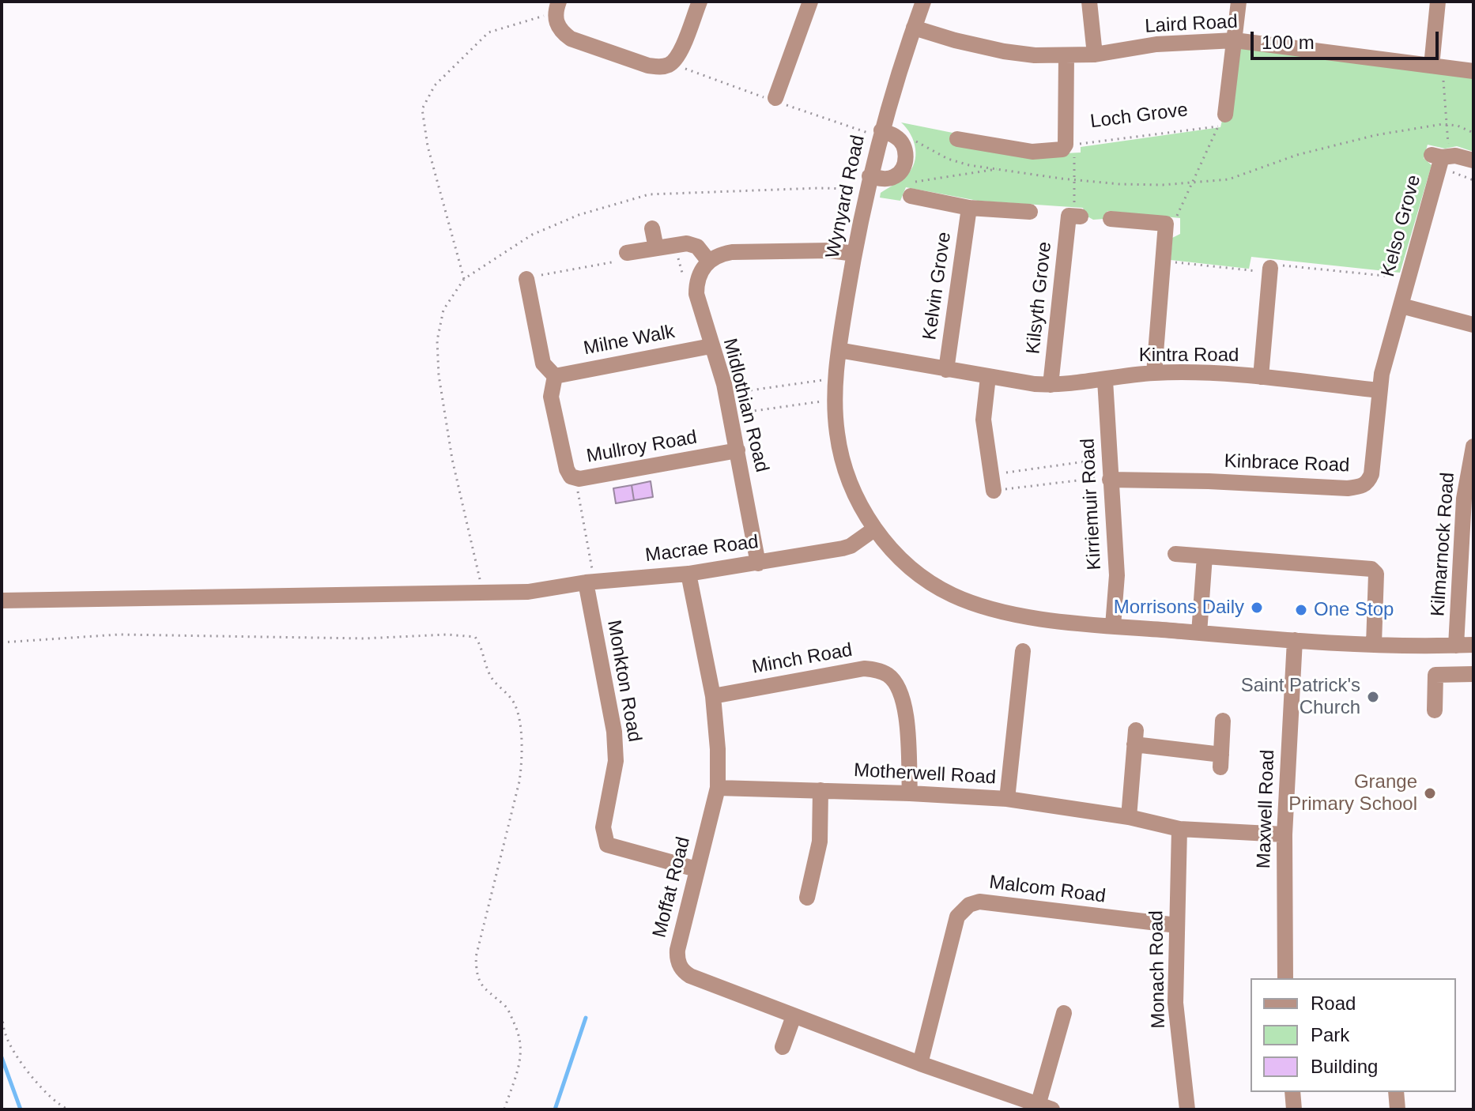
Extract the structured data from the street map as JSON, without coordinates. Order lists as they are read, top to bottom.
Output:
{
  "streets": {
    "street": [
      "Laird Road",
      "Wynyard Road",
      "Kelso Grove",
      "Kelvin Grove",
      "Kilsyth Grove",
      "Milne Walk",
      "Kintra Road",
      "Midlothian Road",
      "Mullroy Road",
      "Kinbrace Road",
      "Kirriemuir Road",
      "Kilmarnock Road",
      "Macrae Road",
      "Minch Road",
      "Monkton Road",
      "Motherwell Road",
      "Maxwell Road",
      "Moffat Road",
      "Malcom Road",
      "Monach Road"
    ],
    "path": ["Loch Grove"]
  },
  "crossings": [
    ["Laird Road", "Wynyard Road"],
    ["Wynyard Road", "Kintra Road"],
    ["Wynyard Road", "Kirriemuir Road"],
    ["Wynyard Road", "Kilmarnock Road"],
    ["Wynyard Road", "Macrae Road"],
    ["Wynyard Road", "Maxwell Road"],
    ["Kelvin Grove", "Kintra Road"],
    ["Kilsyth Grove", "Kintra Road"],
    ["Milne Walk", "Midlothian Road"],
    ["Milne Walk", "Mullroy Road"],
    ["Kintra Road", "Kinbrace Road"],
    ["Kintra Road", "Kirriemuir Road"],
    ["Midlothian Road", "Mullroy Road"],
    ["Midlothian Road", "Macrae Road"],
    ["Kinbrace Road", "Kirriemuir Road"],
    ["Macrae Road", "Monkton Road"],
    ["Macrae Road", "Moffat Road"],
    ["Minch Road", "Motherwell Road"],
    ["Minch Road", "Moffat Road"],
    ["Monkton Road", "Moffat Road"],
    ["Motherwell Road", "Maxwell Road"],
    ["Motherwell Road", "Moffat Road"],
    ["Motherwell Road", "Monach Road"],
    ["Moffat Road", "Malcom Road"],
    ["Malcom Road", "Monach Road"]
  ],
  "places": [
    "Morrisons Daily",
    "One Stop",
    "Saint Patrick's Church",
    "Grange Primary School"
  ],
  "legend": ["Road", "Park", "Building"],
  "scale_bar": "100 m"
}
